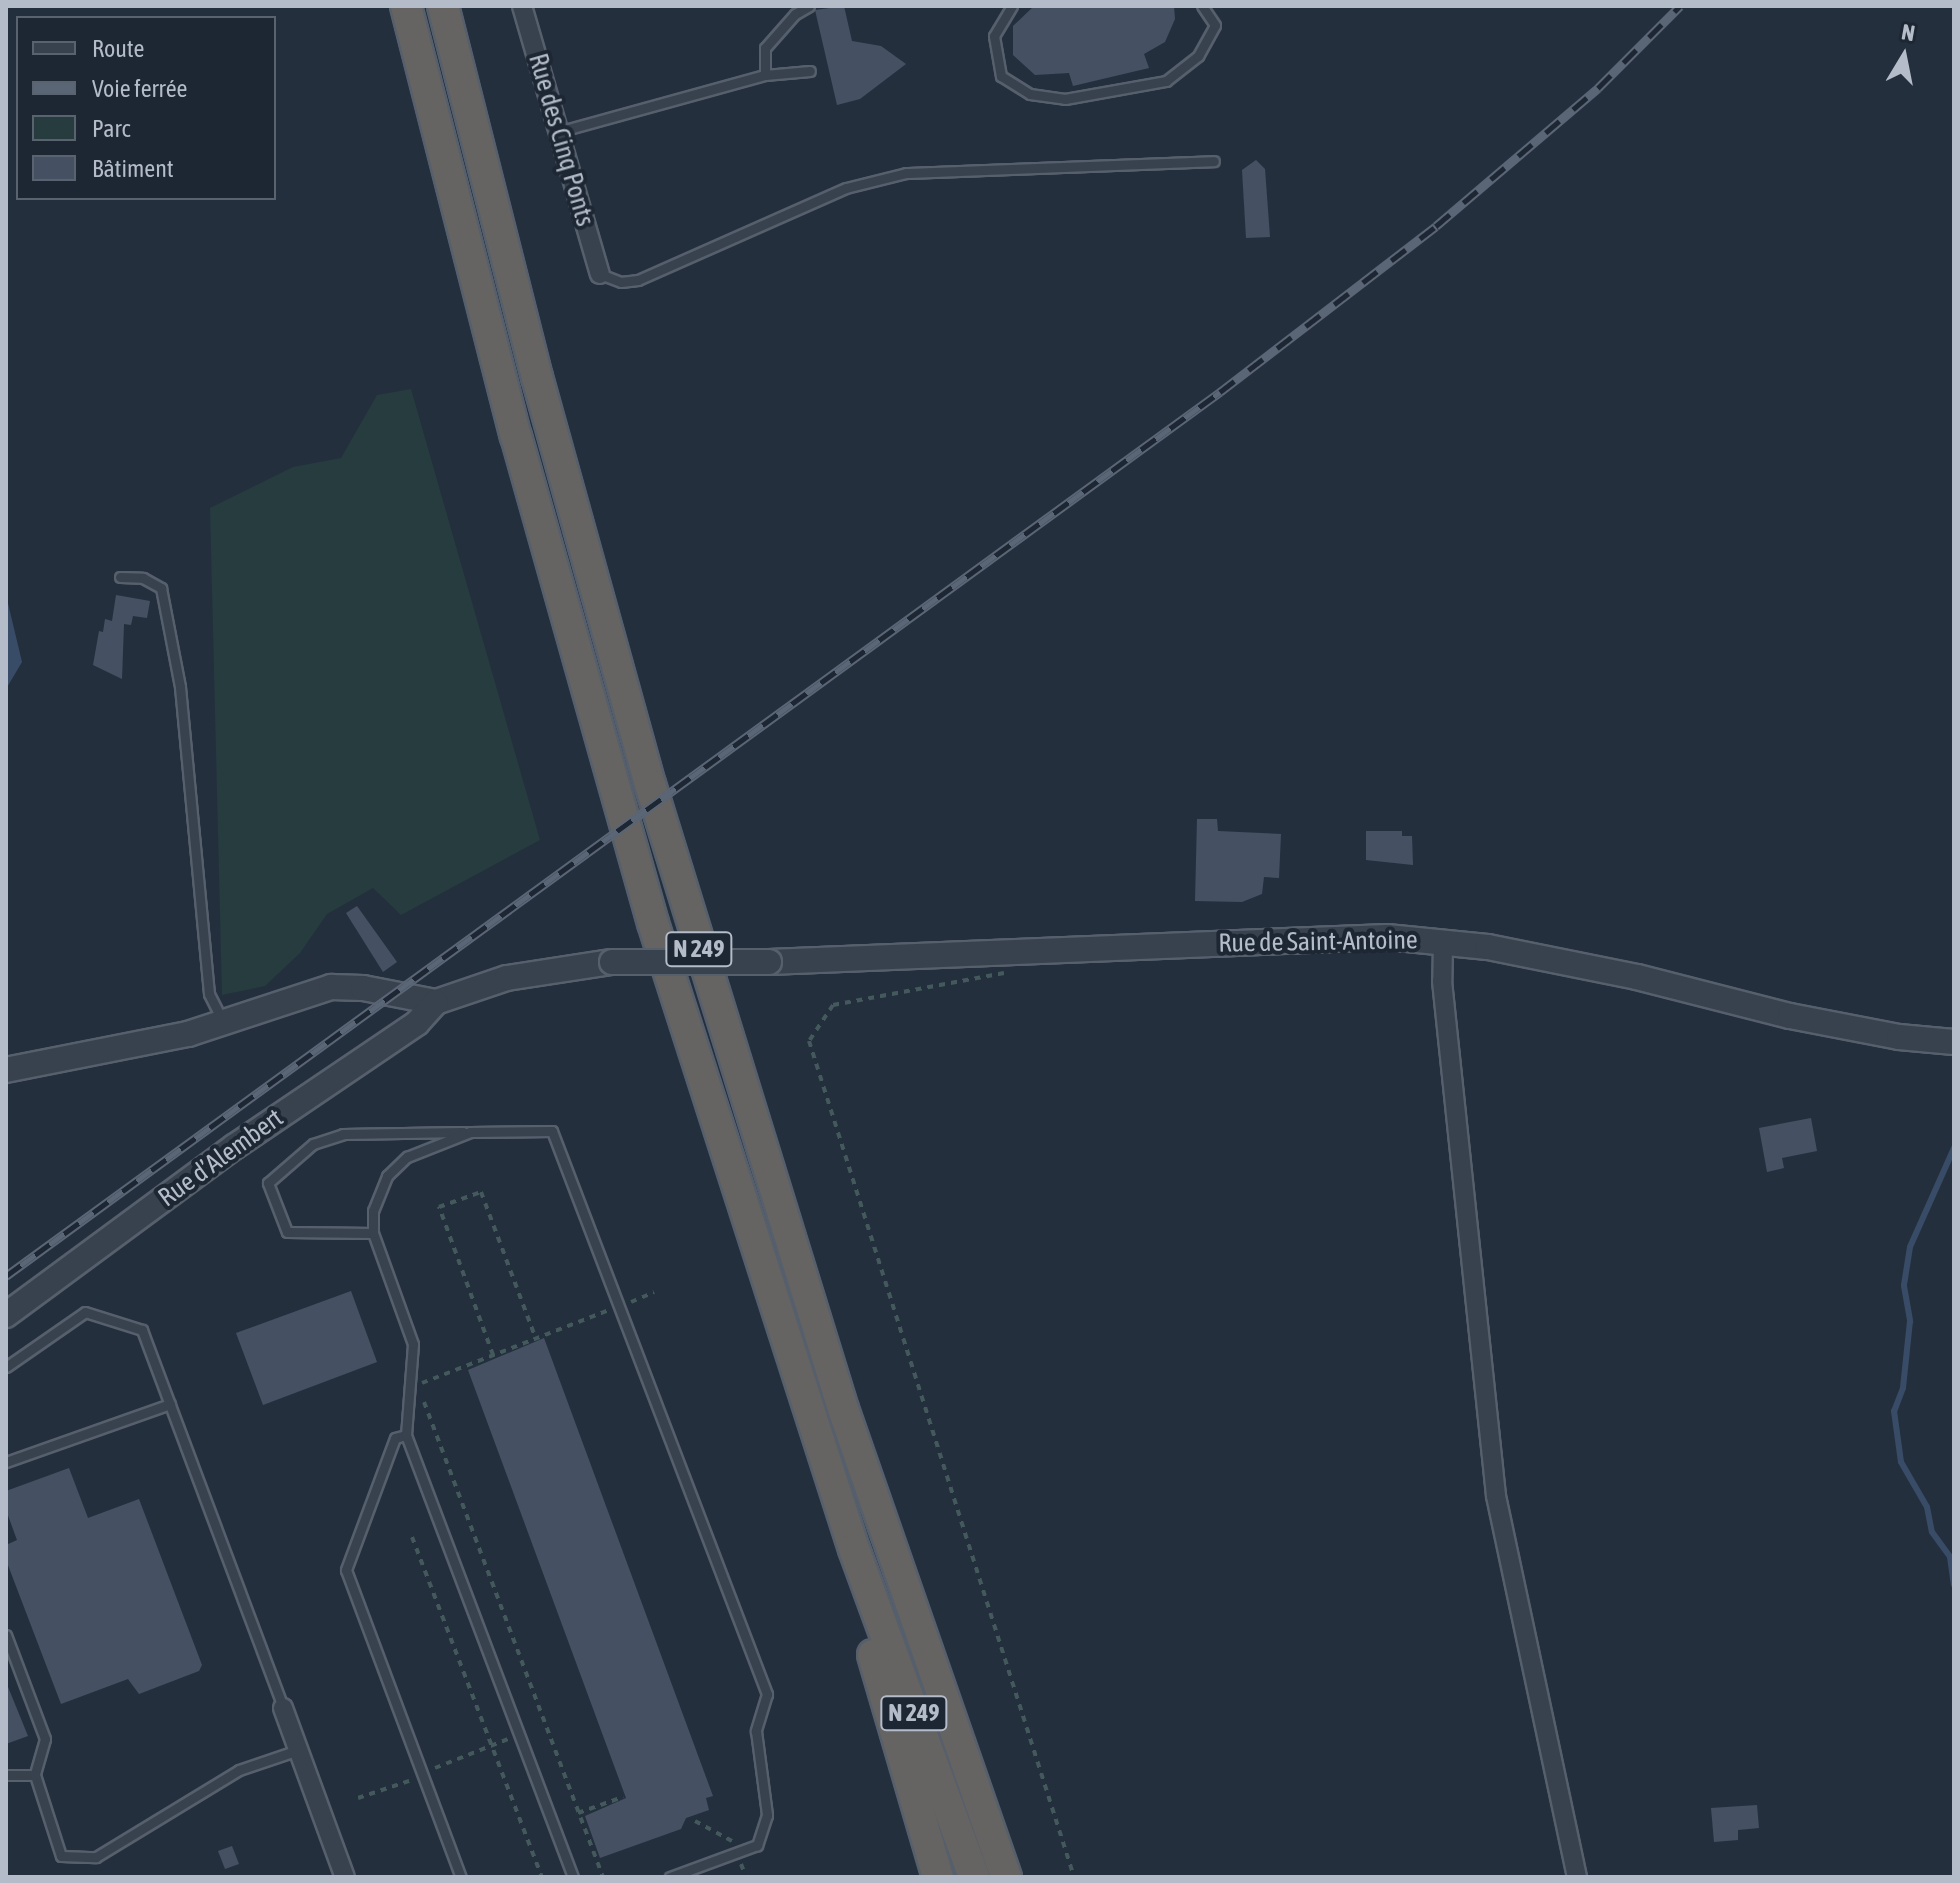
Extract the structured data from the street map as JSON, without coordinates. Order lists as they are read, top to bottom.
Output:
{
  "streets": {
    "highway": ["N 249"],
    "street": ["Rue des Cinq Ponts", "Rue de Saint-Antoine", "Rue d’Alembert"]
  },
  "crossings": [
    ["Rue de Saint-Antoine", "Rue d’Alembert"]
  ],
  "legend": [
    "Route",
    "Voie ferrée",
    "Parc",
    "Bâtiment"
  ],
  "north": "top"
}
